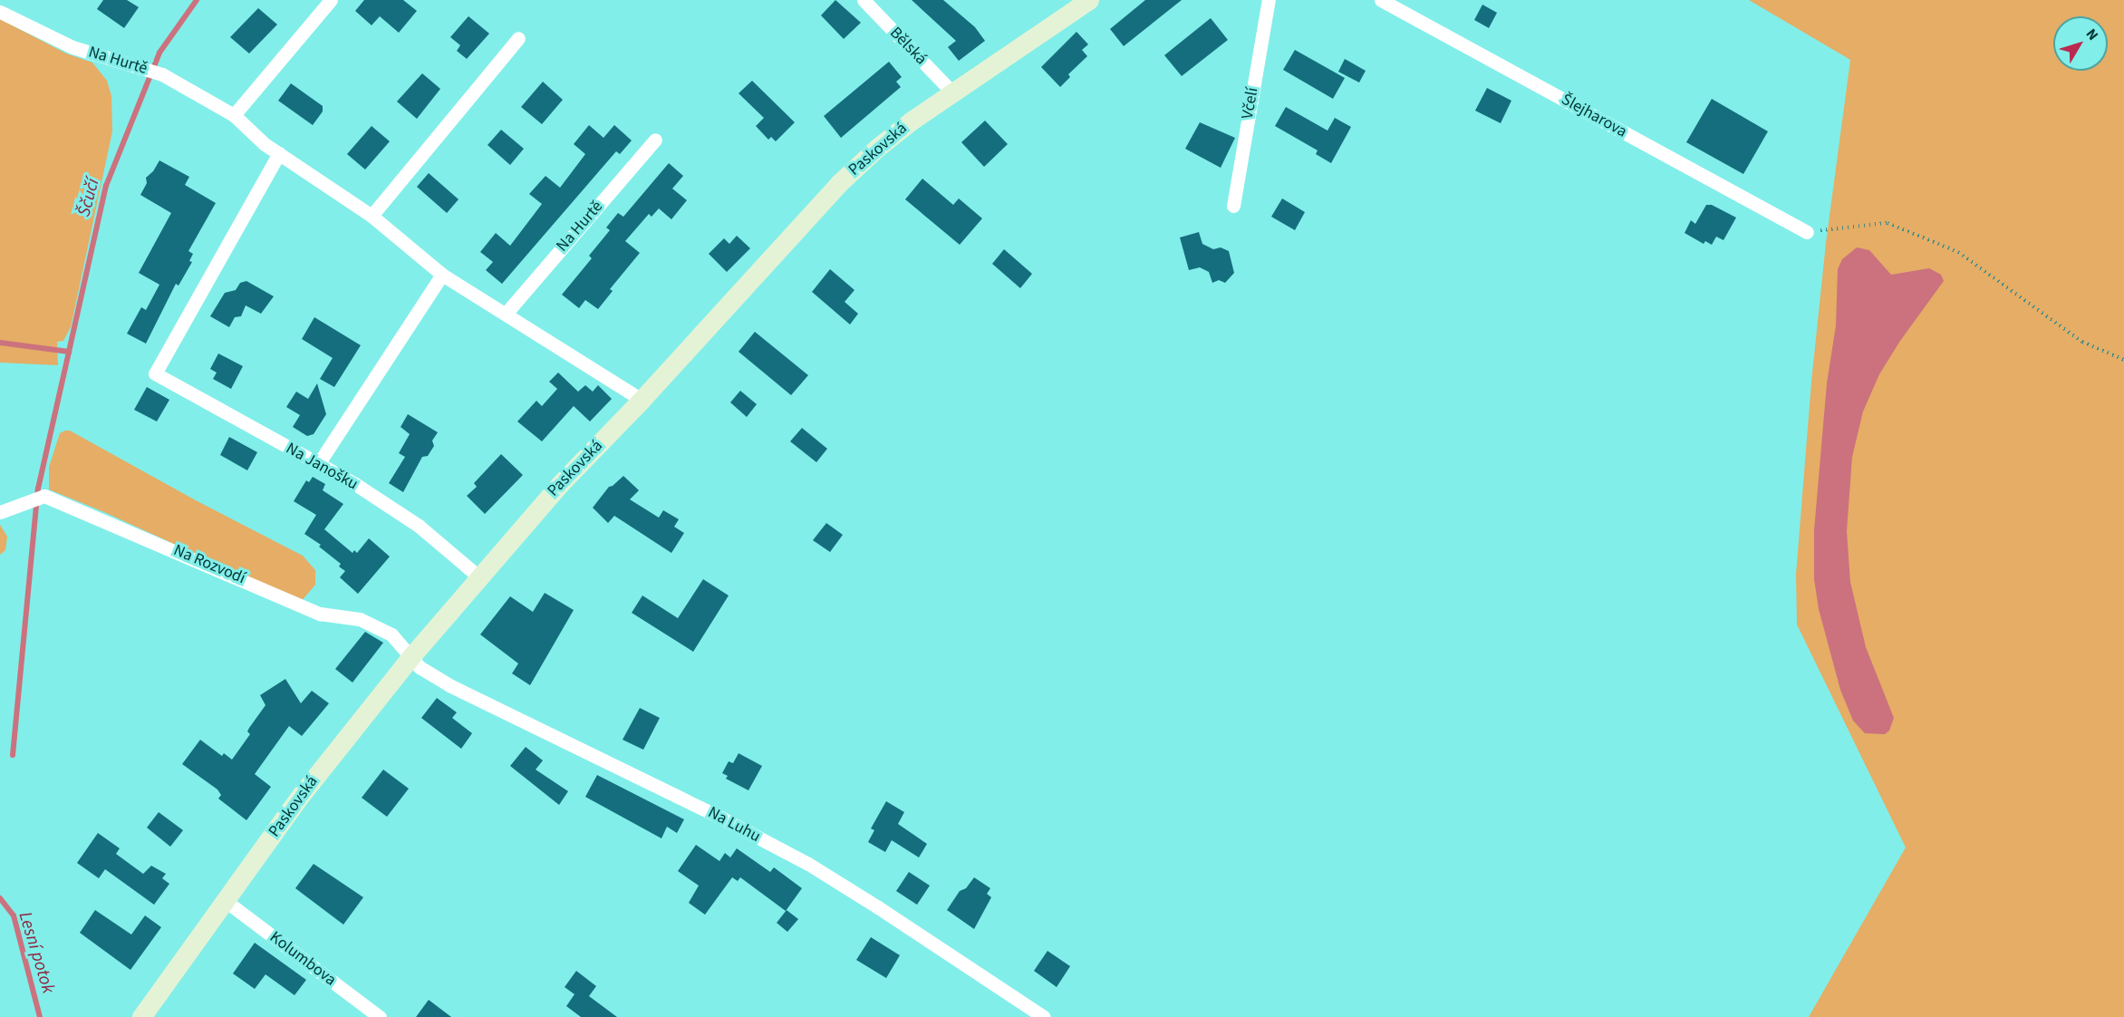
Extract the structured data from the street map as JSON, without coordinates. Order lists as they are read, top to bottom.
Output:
{
  "streets": {
    "street": [
      "Bělská",
      "Na Hurtě",
      "Včelí",
      "Šlejharova",
      "Paskovská",
      "Na Janošku",
      "Na Rozvodí",
      "Na Luhu",
      "Kolumbova"
    ]
  },
  "crossings": [
    ["Bělská", "Paskovská"],
    ["Na Hurtě", "Paskovská"],
    ["Na Hurtě", "Na Janošku"],
    ["Paskovská", "Na Janošku"],
    ["Paskovská", "Na Rozvodí"],
    ["Paskovská", "Na Luhu"],
    ["Paskovská", "Kolumbova"],
    ["Na Rozvodí", "Na Luhu"]
  ],
  "water": ["Ščučí", "Lesní potok"],
  "north": "top right"
}
